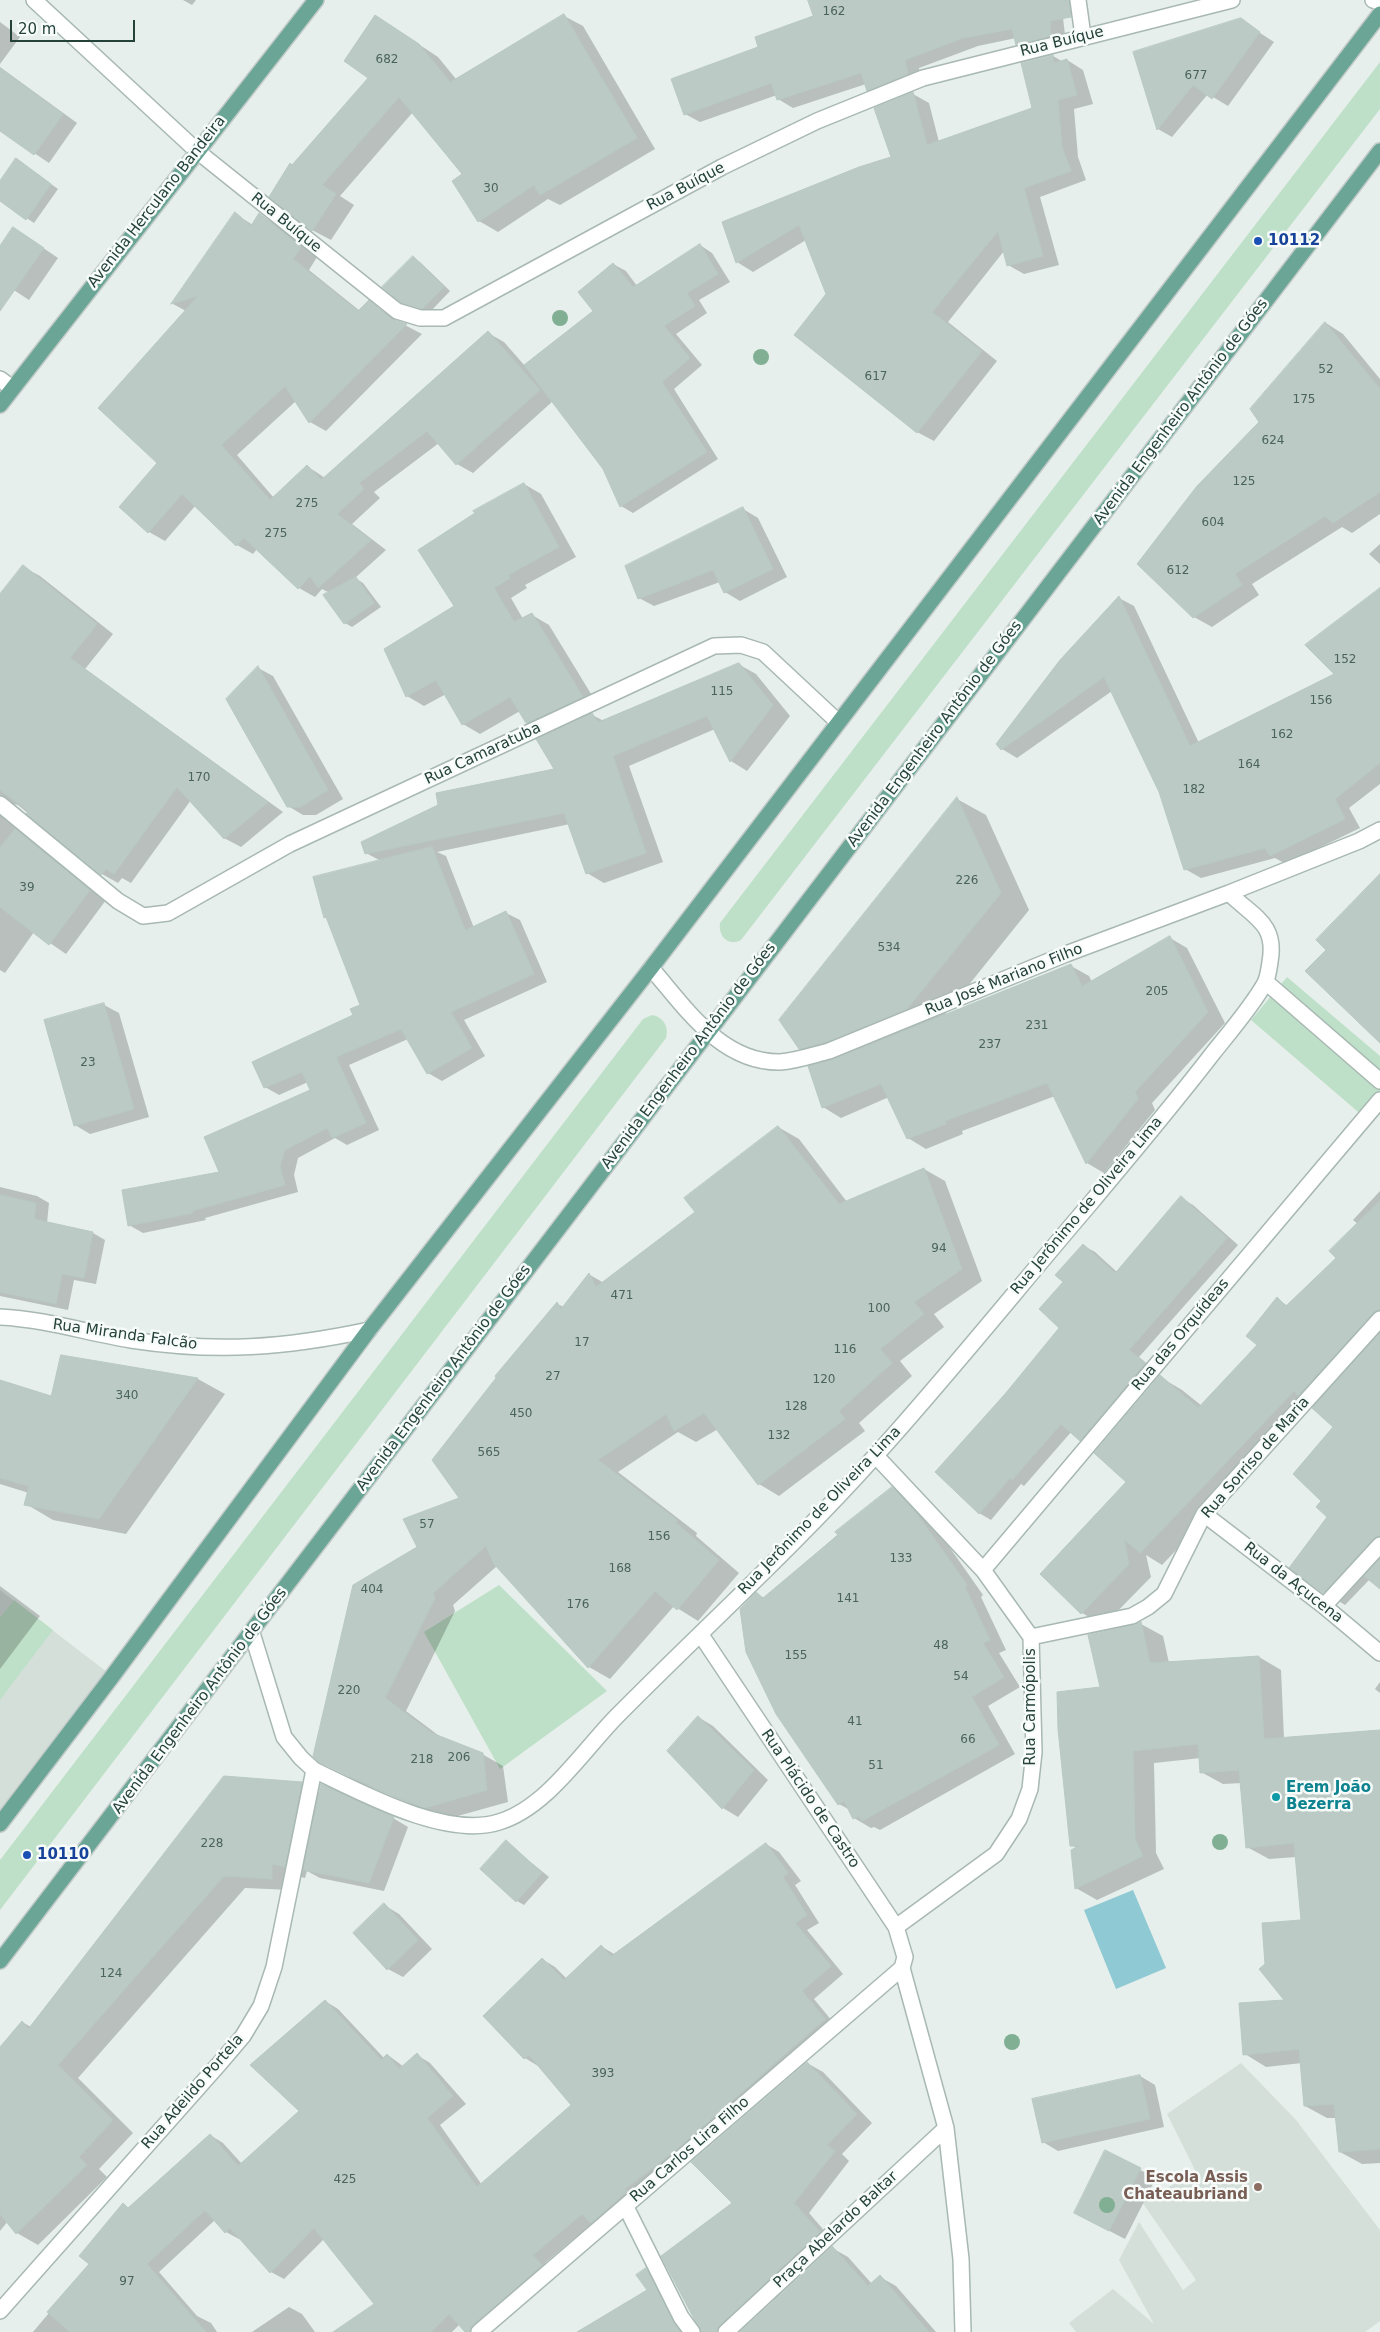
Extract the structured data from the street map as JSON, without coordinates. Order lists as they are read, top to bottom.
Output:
{
  "streets": {
    "main road": ["Avenida Herculano Bandeira", "Avenida Engenheiro Antônio de Góes"],
    "street": [
      "Rua Buíque",
      "Rua Camaratuba",
      "Rua José Mariano Filho",
      "Rua Jerônimo de Oliveira Lima",
      "Rua Miranda Falcão",
      "Rua das Orquídeas",
      "Rua Sorriso de Maria",
      "Rua da Açucena",
      "Rua Carmópolis",
      "Rua Plácido de Castro",
      "Rua Adeildo Portela",
      "Rua Carlos Lira Filho",
      "Praça Abelardo Baltar"
    ]
  },
  "crossings": [
    ["Rua Buíque", "Avenida Herculano Bandeira"],
    ["Avenida Engenheiro Antônio de Góes", "Rua José Mariano Filho"],
    ["Avenida Engenheiro Antônio de Góes", "Rua Jerônimo de Oliveira Lima"],
    ["Rua José Mariano Filho", "Rua Jerônimo de Oliveira Lima"],
    ["Rua Jerônimo de Oliveira Lima", "Rua Carmópolis"],
    ["Rua Jerônimo de Oliveira Lima", "Rua Plácido de Castro"],
    ["Rua Jerônimo de Oliveira Lima", "Rua Adeildo Portela"],
    ["Rua das Orquídeas", "Rua Carmópolis"],
    ["Rua Sorriso de Maria", "Rua da Açucena"],
    ["Rua Sorriso de Maria", "Rua Carmópolis"],
    ["Rua Carmópolis", "Rua Plácido de Castro"],
    ["Rua Plácido de Castro", "Rua Carlos Lira Filho"]
  ],
  "places": [
    "10112",
    "Erem João Bezerra",
    "10110",
    "Escola Assis Chateaubriand"
  ],
  "house_numbers": [
    "162",
    "682",
    "677",
    "30",
    "52",
    "617",
    "175",
    "624",
    "125",
    "275",
    "604",
    "275",
    "612",
    "152",
    "115",
    "156",
    "162",
    "164",
    "170",
    "182",
    "226",
    "39",
    "534",
    "205",
    "231",
    "237",
    "23",
    "94",
    "471",
    "100",
    "17",
    "116",
    "27",
    "120",
    "340",
    "128",
    "450",
    "132",
    "565",
    "57",
    "156",
    "133",
    "168",
    "404",
    "141",
    "176",
    "48",
    "155",
    "54",
    "220",
    "41",
    "66",
    "206",
    "218",
    "51",
    "228",
    "124",
    "393",
    "425",
    "97"
  ],
  "scale_bar": "20 m"
}
